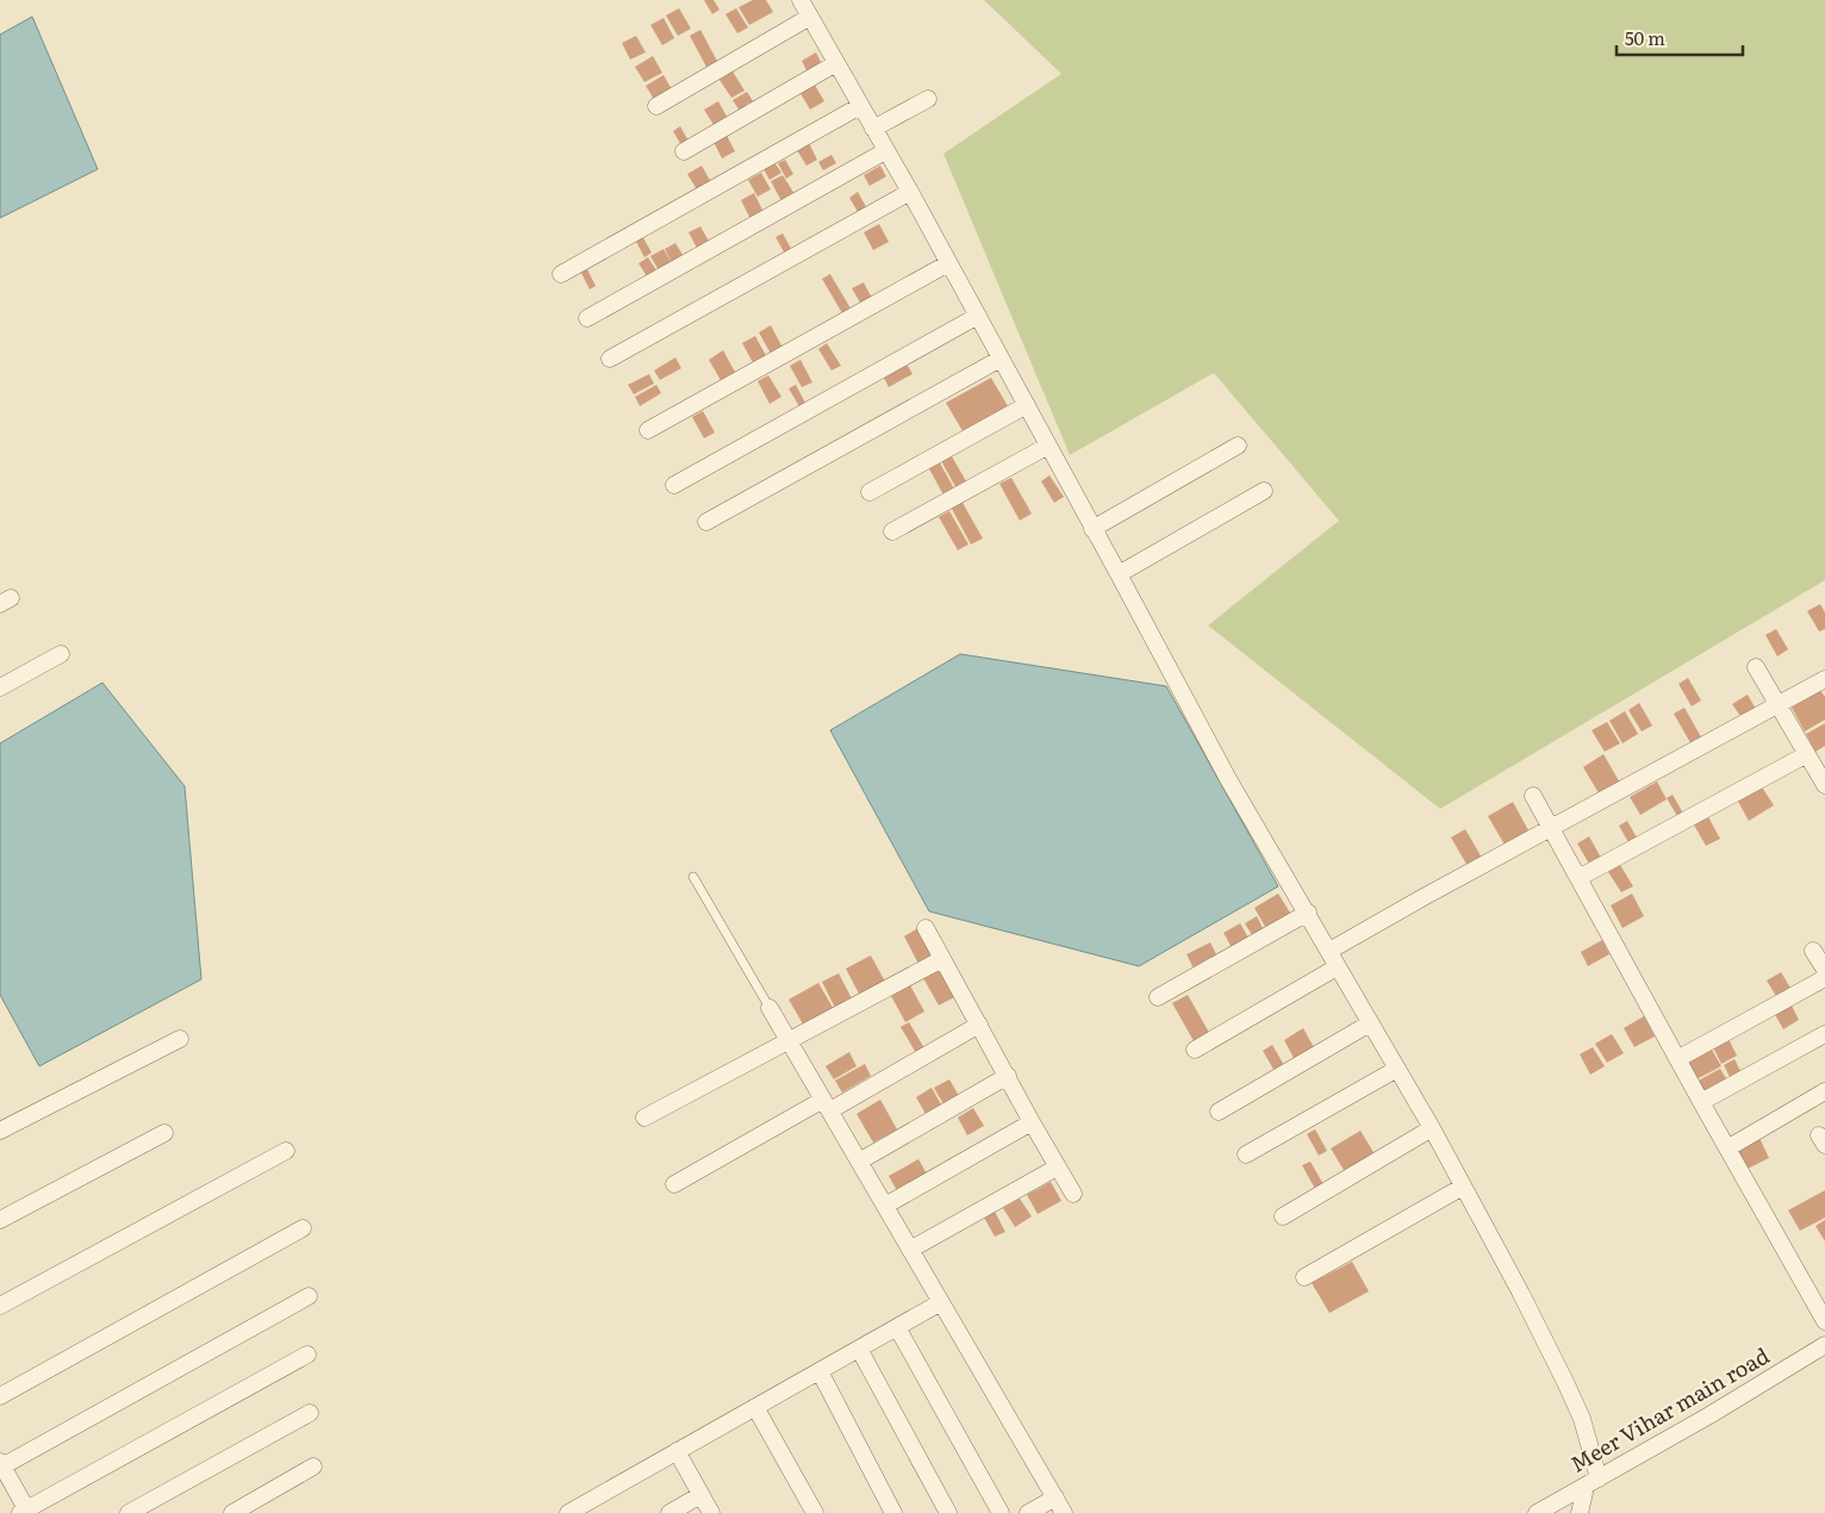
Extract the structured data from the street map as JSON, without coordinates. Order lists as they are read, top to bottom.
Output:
{
  "streets": {
    "street": ["Meer Vihar main road"]
  },
  "scale_bar": "50 m"
}
